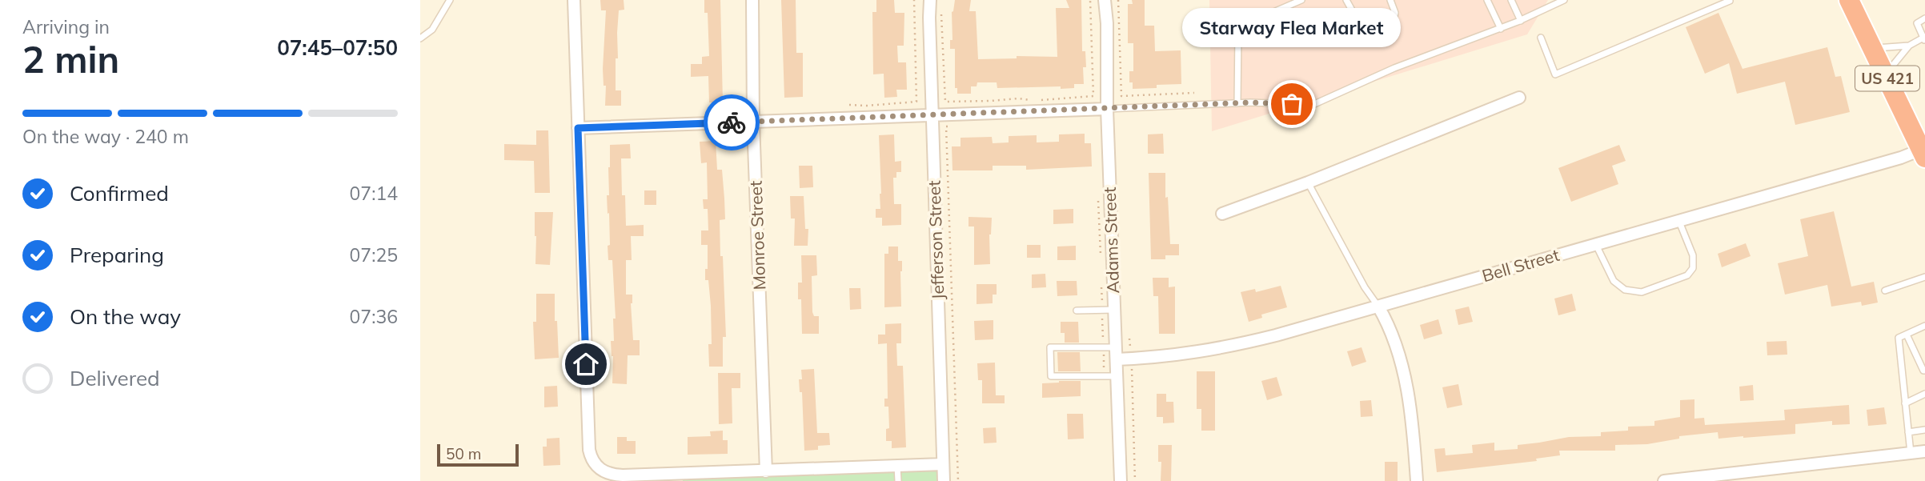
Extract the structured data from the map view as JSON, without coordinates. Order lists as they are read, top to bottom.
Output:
{
  "streets": {
    "highway": ["US 421"],
    "street": [
      "Monroe Street",
      "Jefferson Street",
      "Adams Street",
      "Bell Street"
    ]
  },
  "crossings": [
    ["US 421", "Bell Street"],
    ["Adams Street", "Bell Street"]
  ],
  "places": ["Starway Flea Market"],
  "scale_bar": "50 m",
  "page": {
    "heading": ["2 min", "Arriving in", "07:45–07:50"],
    "bubble": "Starway Flea Market",
    "bar": "On the way · 240 m",
    "list": [
      ["Confirmed", "07:14"],
      ["Preparing", "07:25"],
      ["On the way", "07:36"],
      "Delivered"
    ],
    "scale": "50 m"
  }
}
